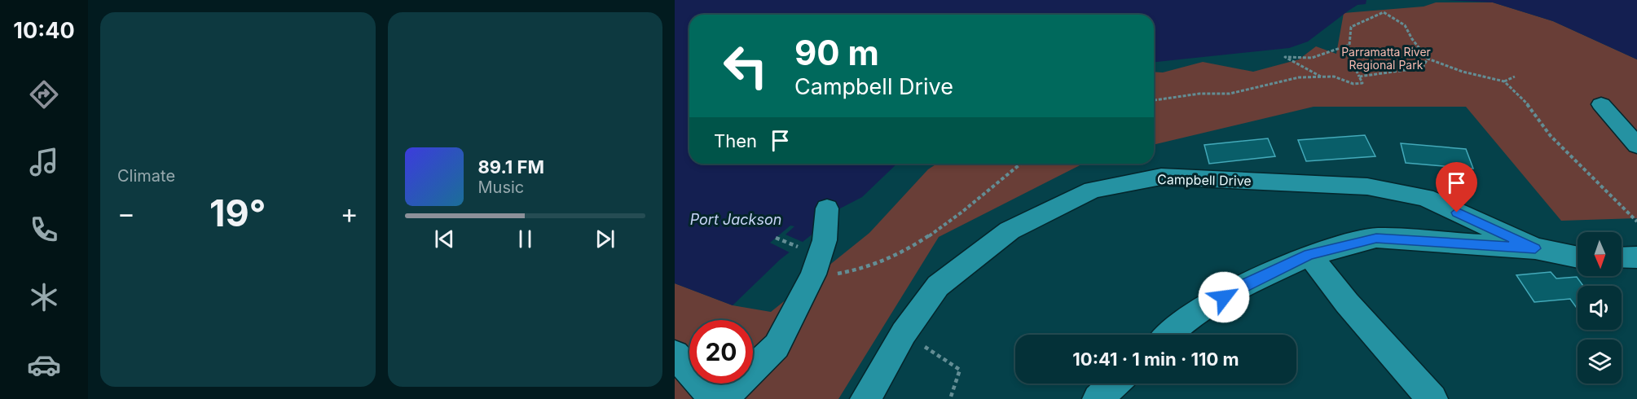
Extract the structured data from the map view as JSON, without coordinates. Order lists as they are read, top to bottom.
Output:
{
  "streets": {
    "street": ["Campbell Drive"]
  },
  "water": ["Port Jackson"],
  "parks": ["Parramatta River Regional Park"],
  "north": "bottom",
  "page": {
    "tabs": "10:40",
    "tile": "Climate",
    "turn": ["90 m", "Campbell Drive"],
    "then": "Then",
    "song": ["89.1 FM", "Music"],
    "heat": ["−", "19°", "+"],
    "limit": "20",
    "trip": "10:41 · 1 min · 110 m"
  }
}
